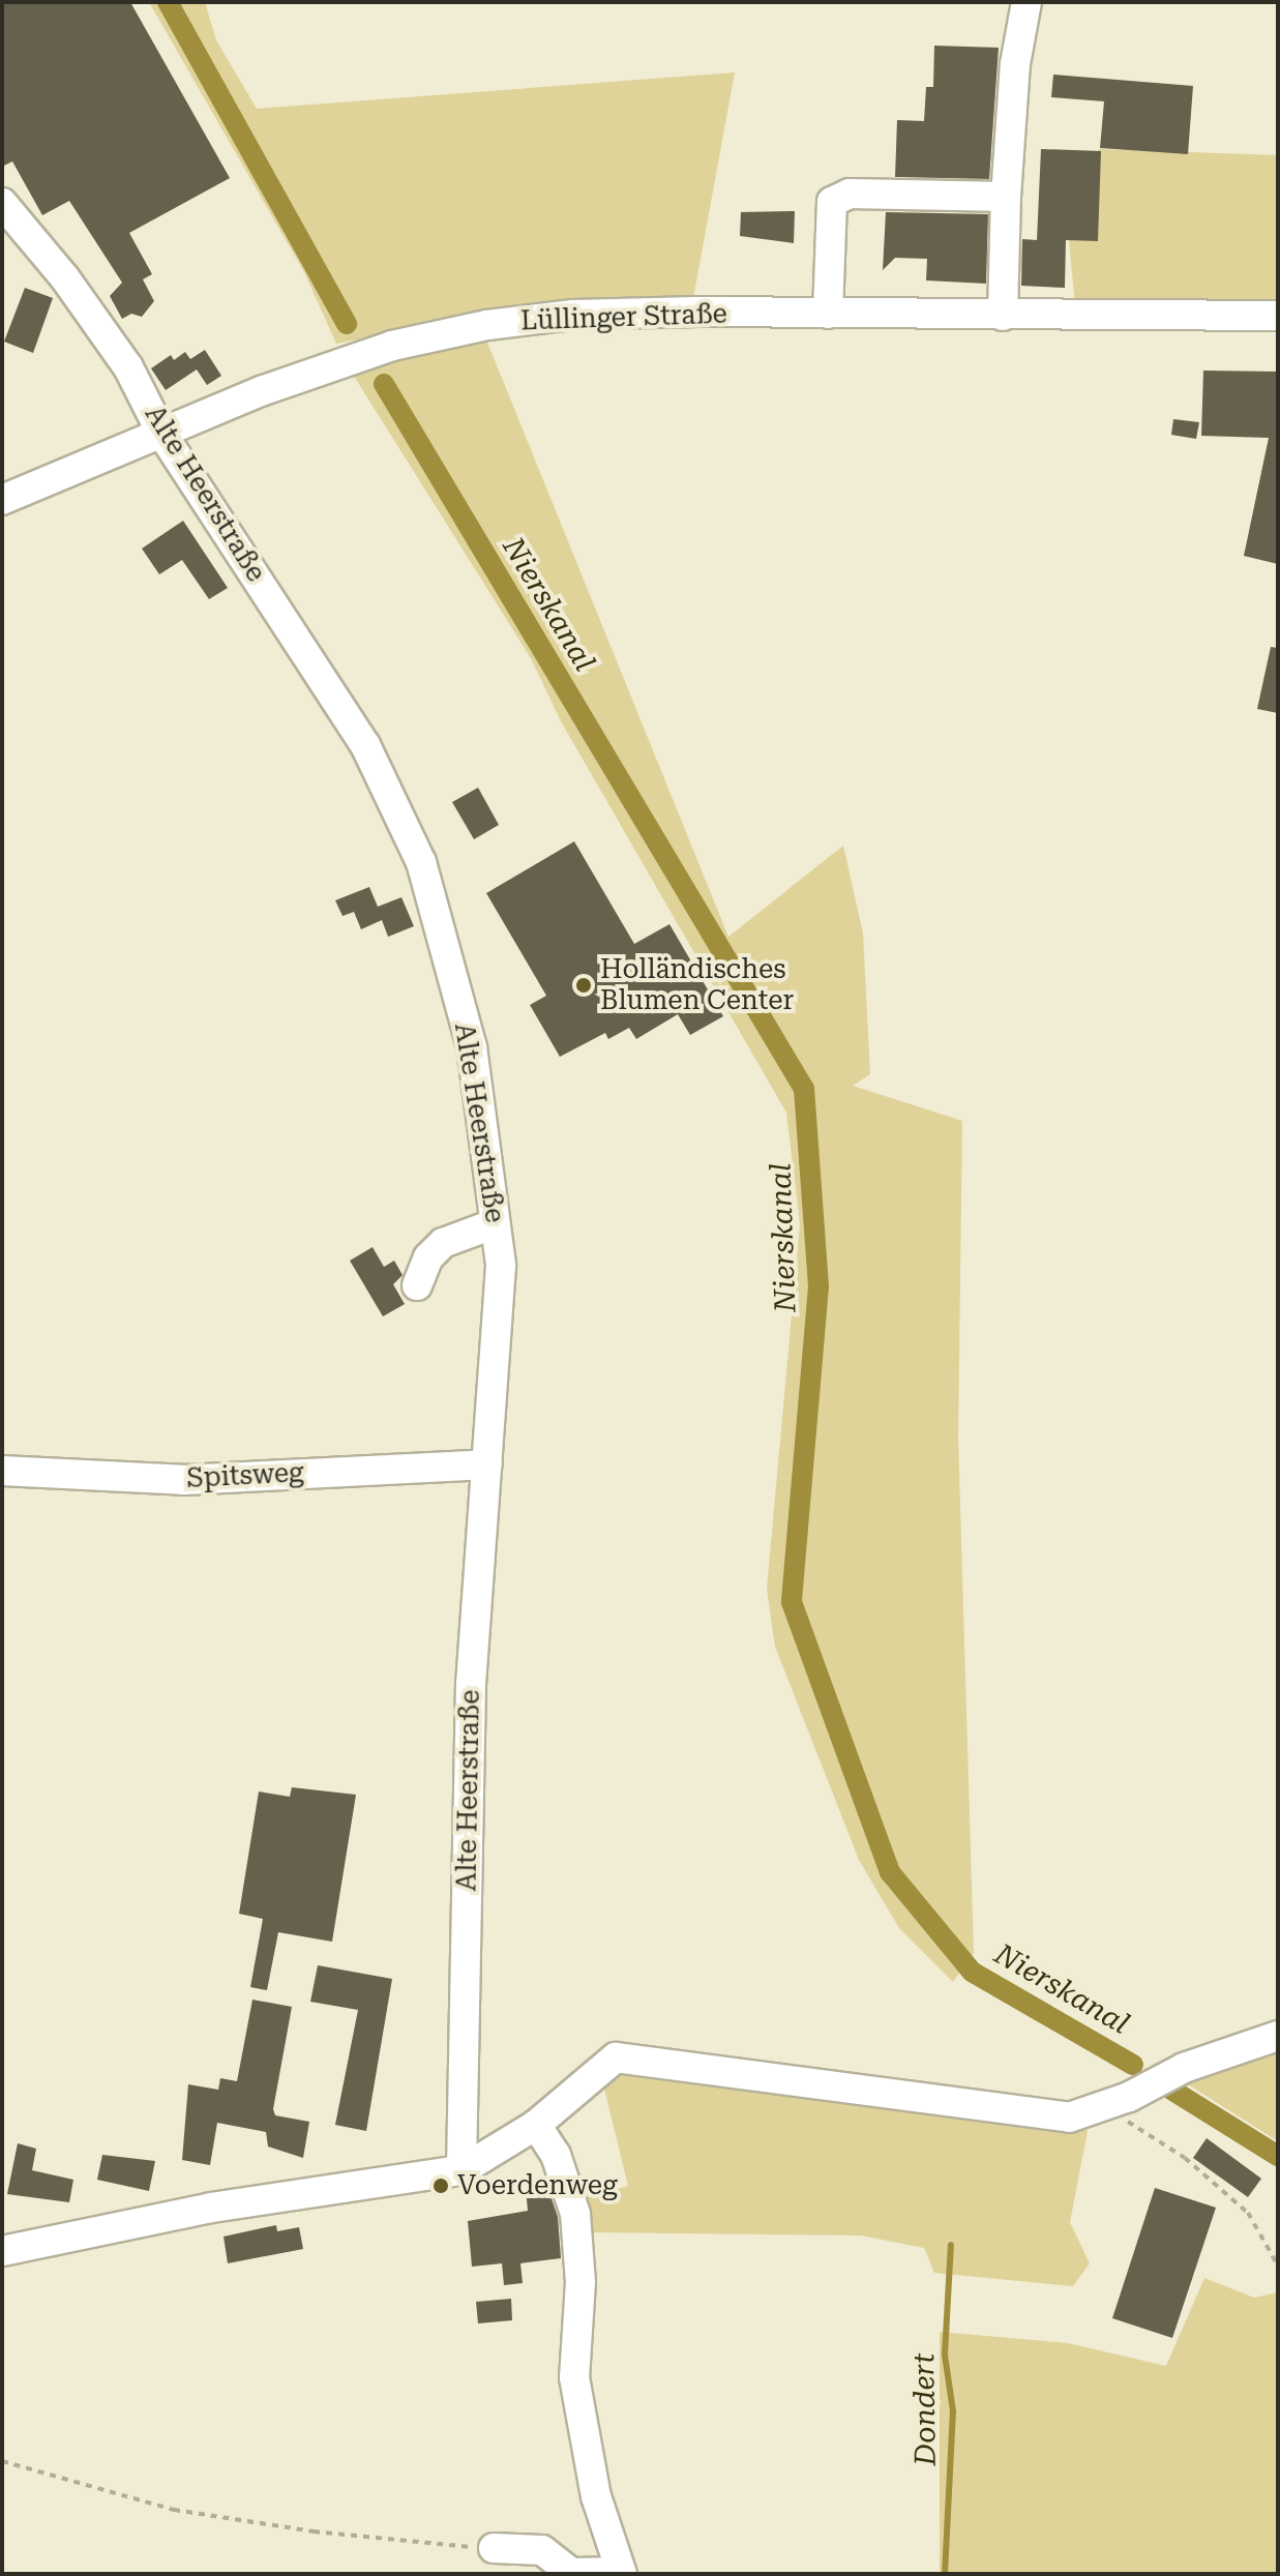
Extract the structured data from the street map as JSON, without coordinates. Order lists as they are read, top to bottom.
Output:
{
  "streets": {
    "street": ["Lüllinger Straße", "Alte Heerstraße", "Spitsweg"]
  },
  "crossings": [
    ["Lüllinger Straße", "Alte Heerstraße"],
    ["Alte Heerstraße", "Spitsweg"]
  ],
  "water": ["Nierskanal", "Dondert"],
  "places": ["Holländisches Blumen Center", "Voerdenweg"]
}
